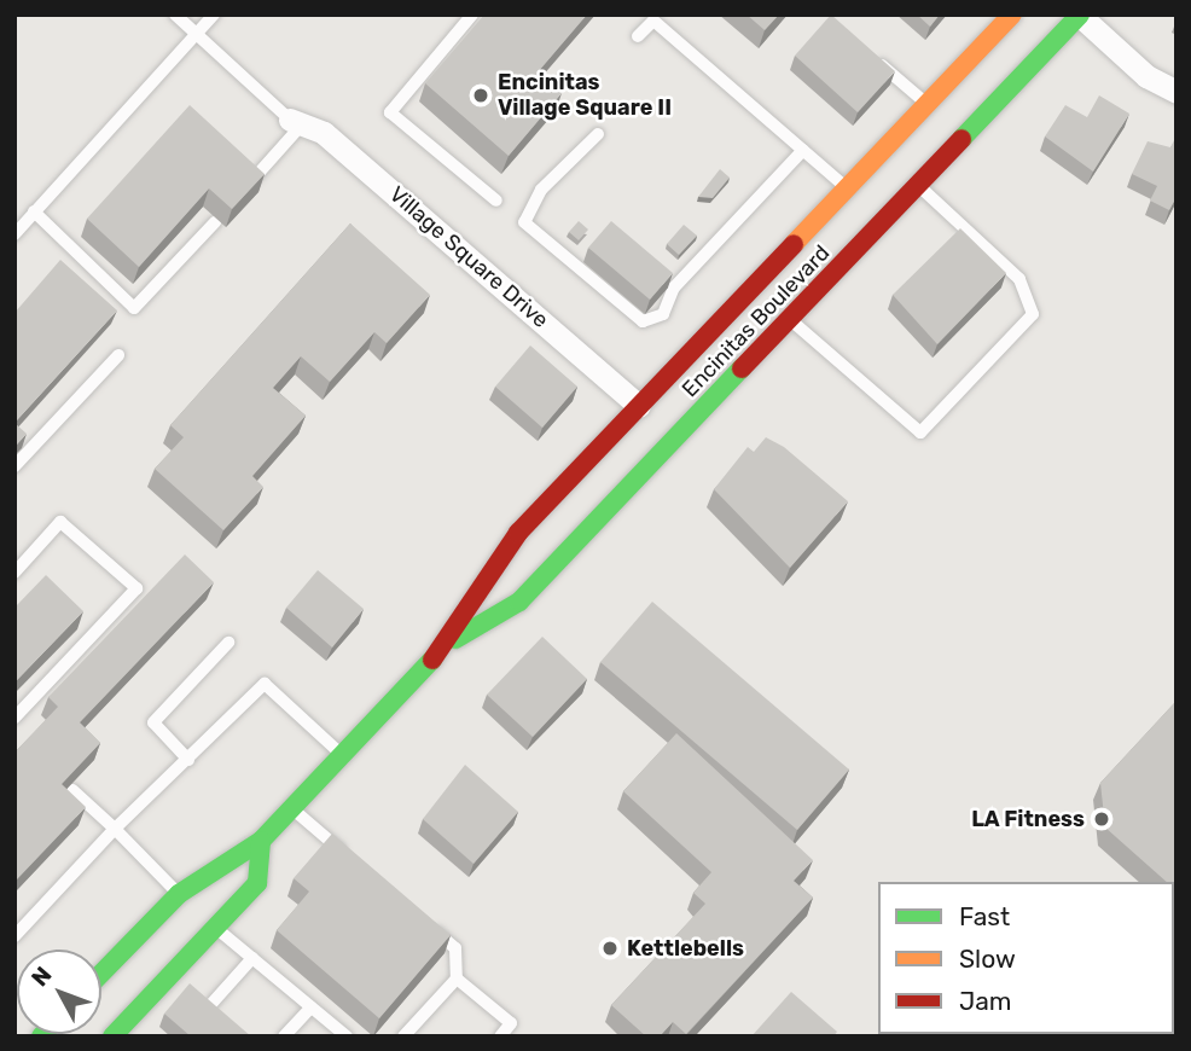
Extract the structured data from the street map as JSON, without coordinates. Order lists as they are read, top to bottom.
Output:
{
  "streets": {
    "main road": ["Encinitas Boulevard"],
    "street": ["Village Square Drive"]
  },
  "crossings": [
    ["Village Square Drive", "Encinitas Boulevard"]
  ],
  "places": ["Encinitas Village Square II", "LA Fitness", "Kettlebells"],
  "legend": ["Fast", "Slow", "Jam"],
  "north": "top left"
}
